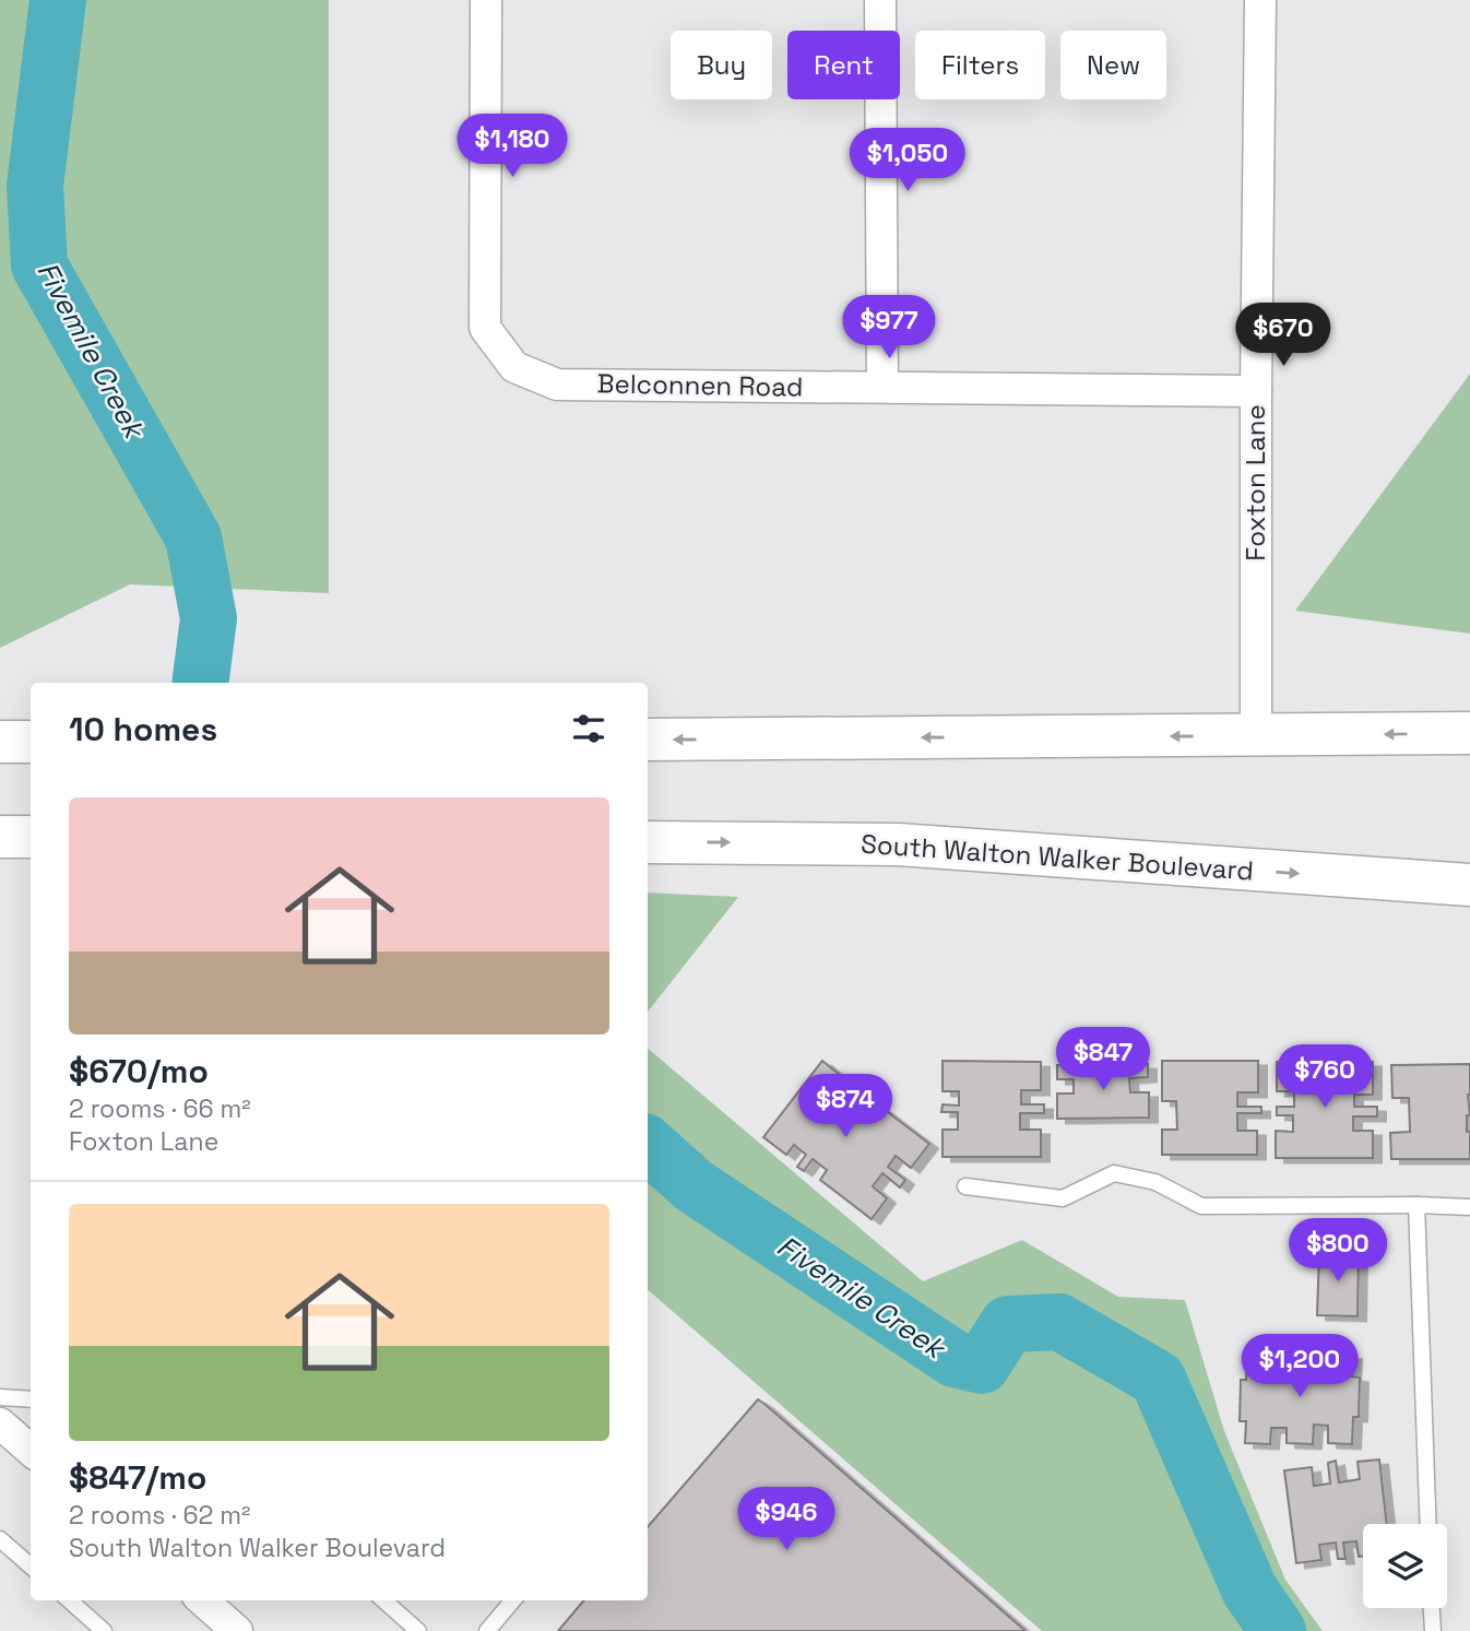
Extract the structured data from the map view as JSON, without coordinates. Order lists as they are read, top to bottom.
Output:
{
  "streets": {
    "main road": ["South Walton Walker Boulevard"],
    "street": ["Belconnen Road", "Foxton Lane"]
  },
  "crossings": [
    ["Belconnen Road", "Foxton Lane"]
  ],
  "water": ["Fivemile Creek"],
  "page": {
    "chip": [
      "Buy",
      "Rent",
      "Filters",
      "New"
    ],
    "price": [
      "$1,180",
      "$1,050",
      "$977",
      "$670",
      "$847",
      "$760",
      "$874",
      "$800",
      "$1,200",
      "$946"
    ],
    "heading": "10 homes",
    "list": [
      {
        "name": "$670/mo",
        "note": "2 rooms · 66 m² · Foxton Lane"
      },
      {
        "name": "$847/mo",
        "note": "2 rooms · 62 m² · South Walton Walker Boulevard"
      }
    ]
  }
}
